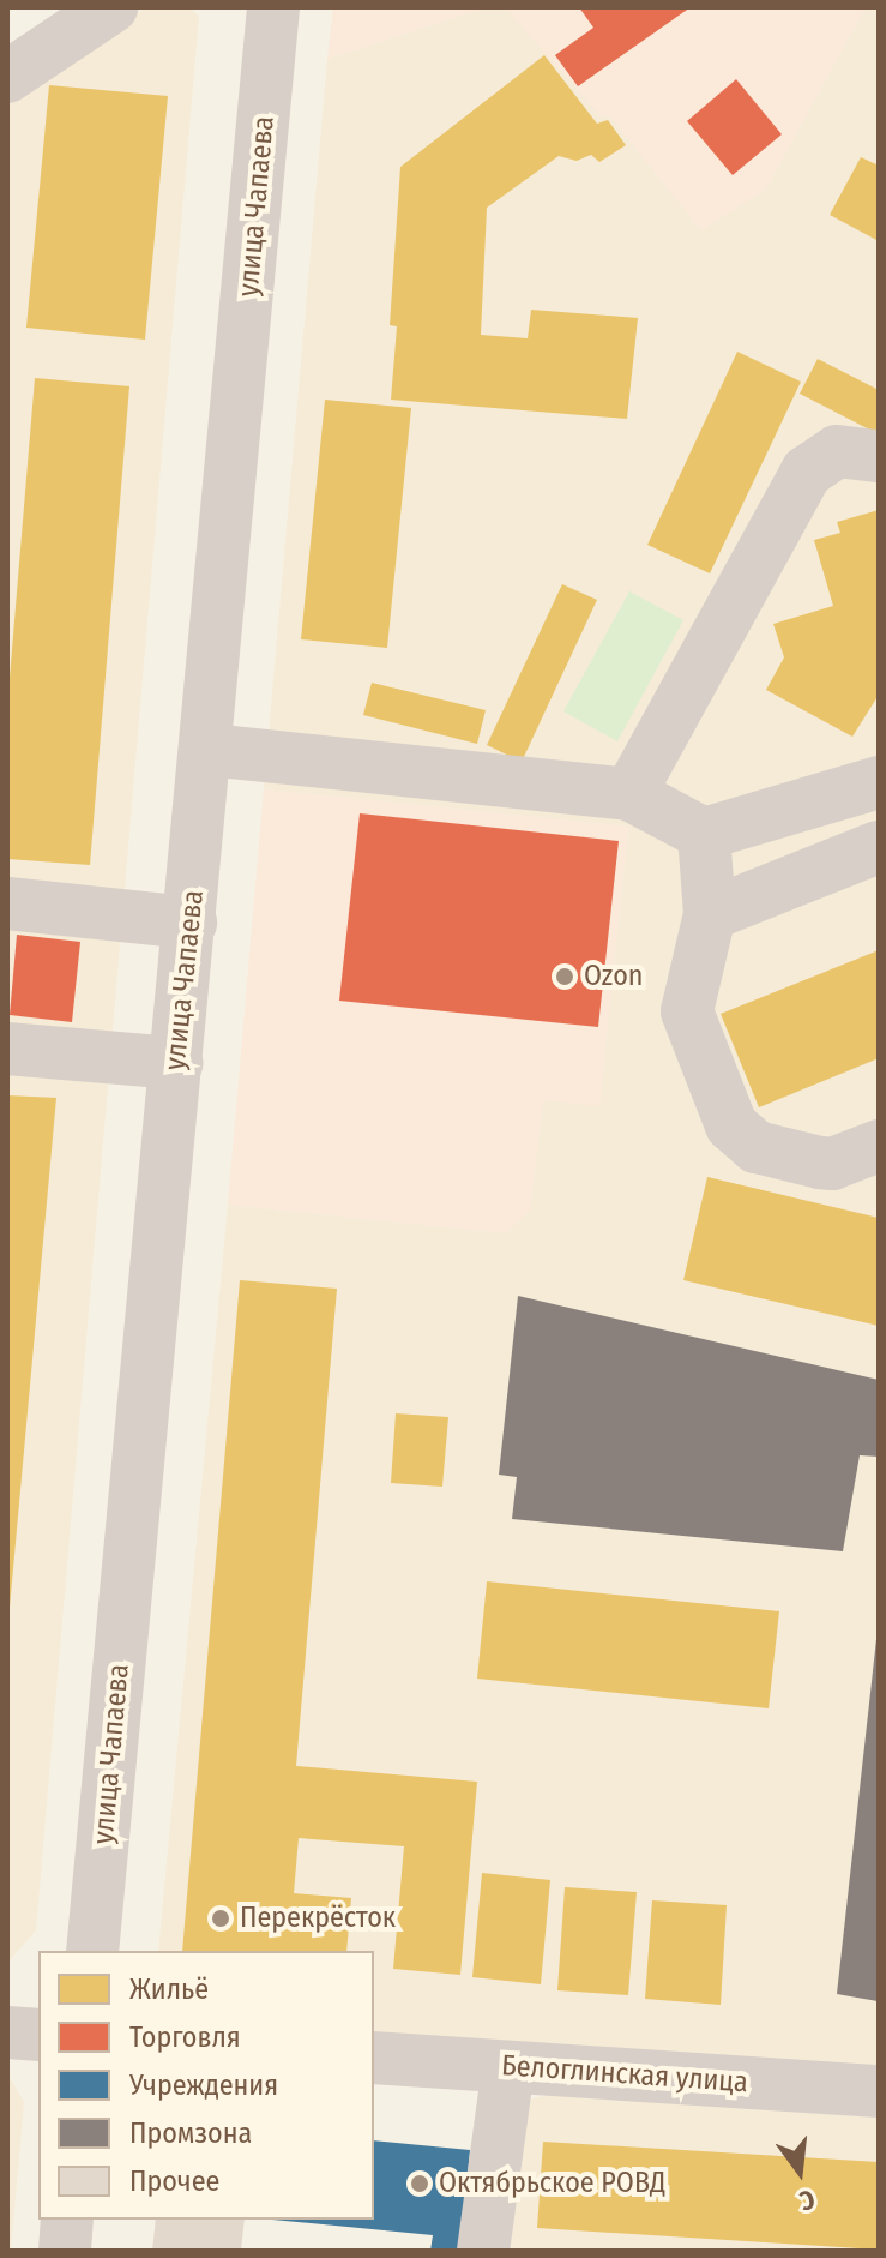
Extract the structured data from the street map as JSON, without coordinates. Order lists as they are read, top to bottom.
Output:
{
  "streets": {
    "street": ["улица Чапаева", "Белоглинская улица"]
  },
  "places": ["Ozon", "Перекрёсток", "Октябрьское РОВД"],
  "legend": [
    "Жильё",
    "Торговля",
    "Учреждения",
    "Промзона",
    "Прочее"
  ],
  "north": "bottom"
}
